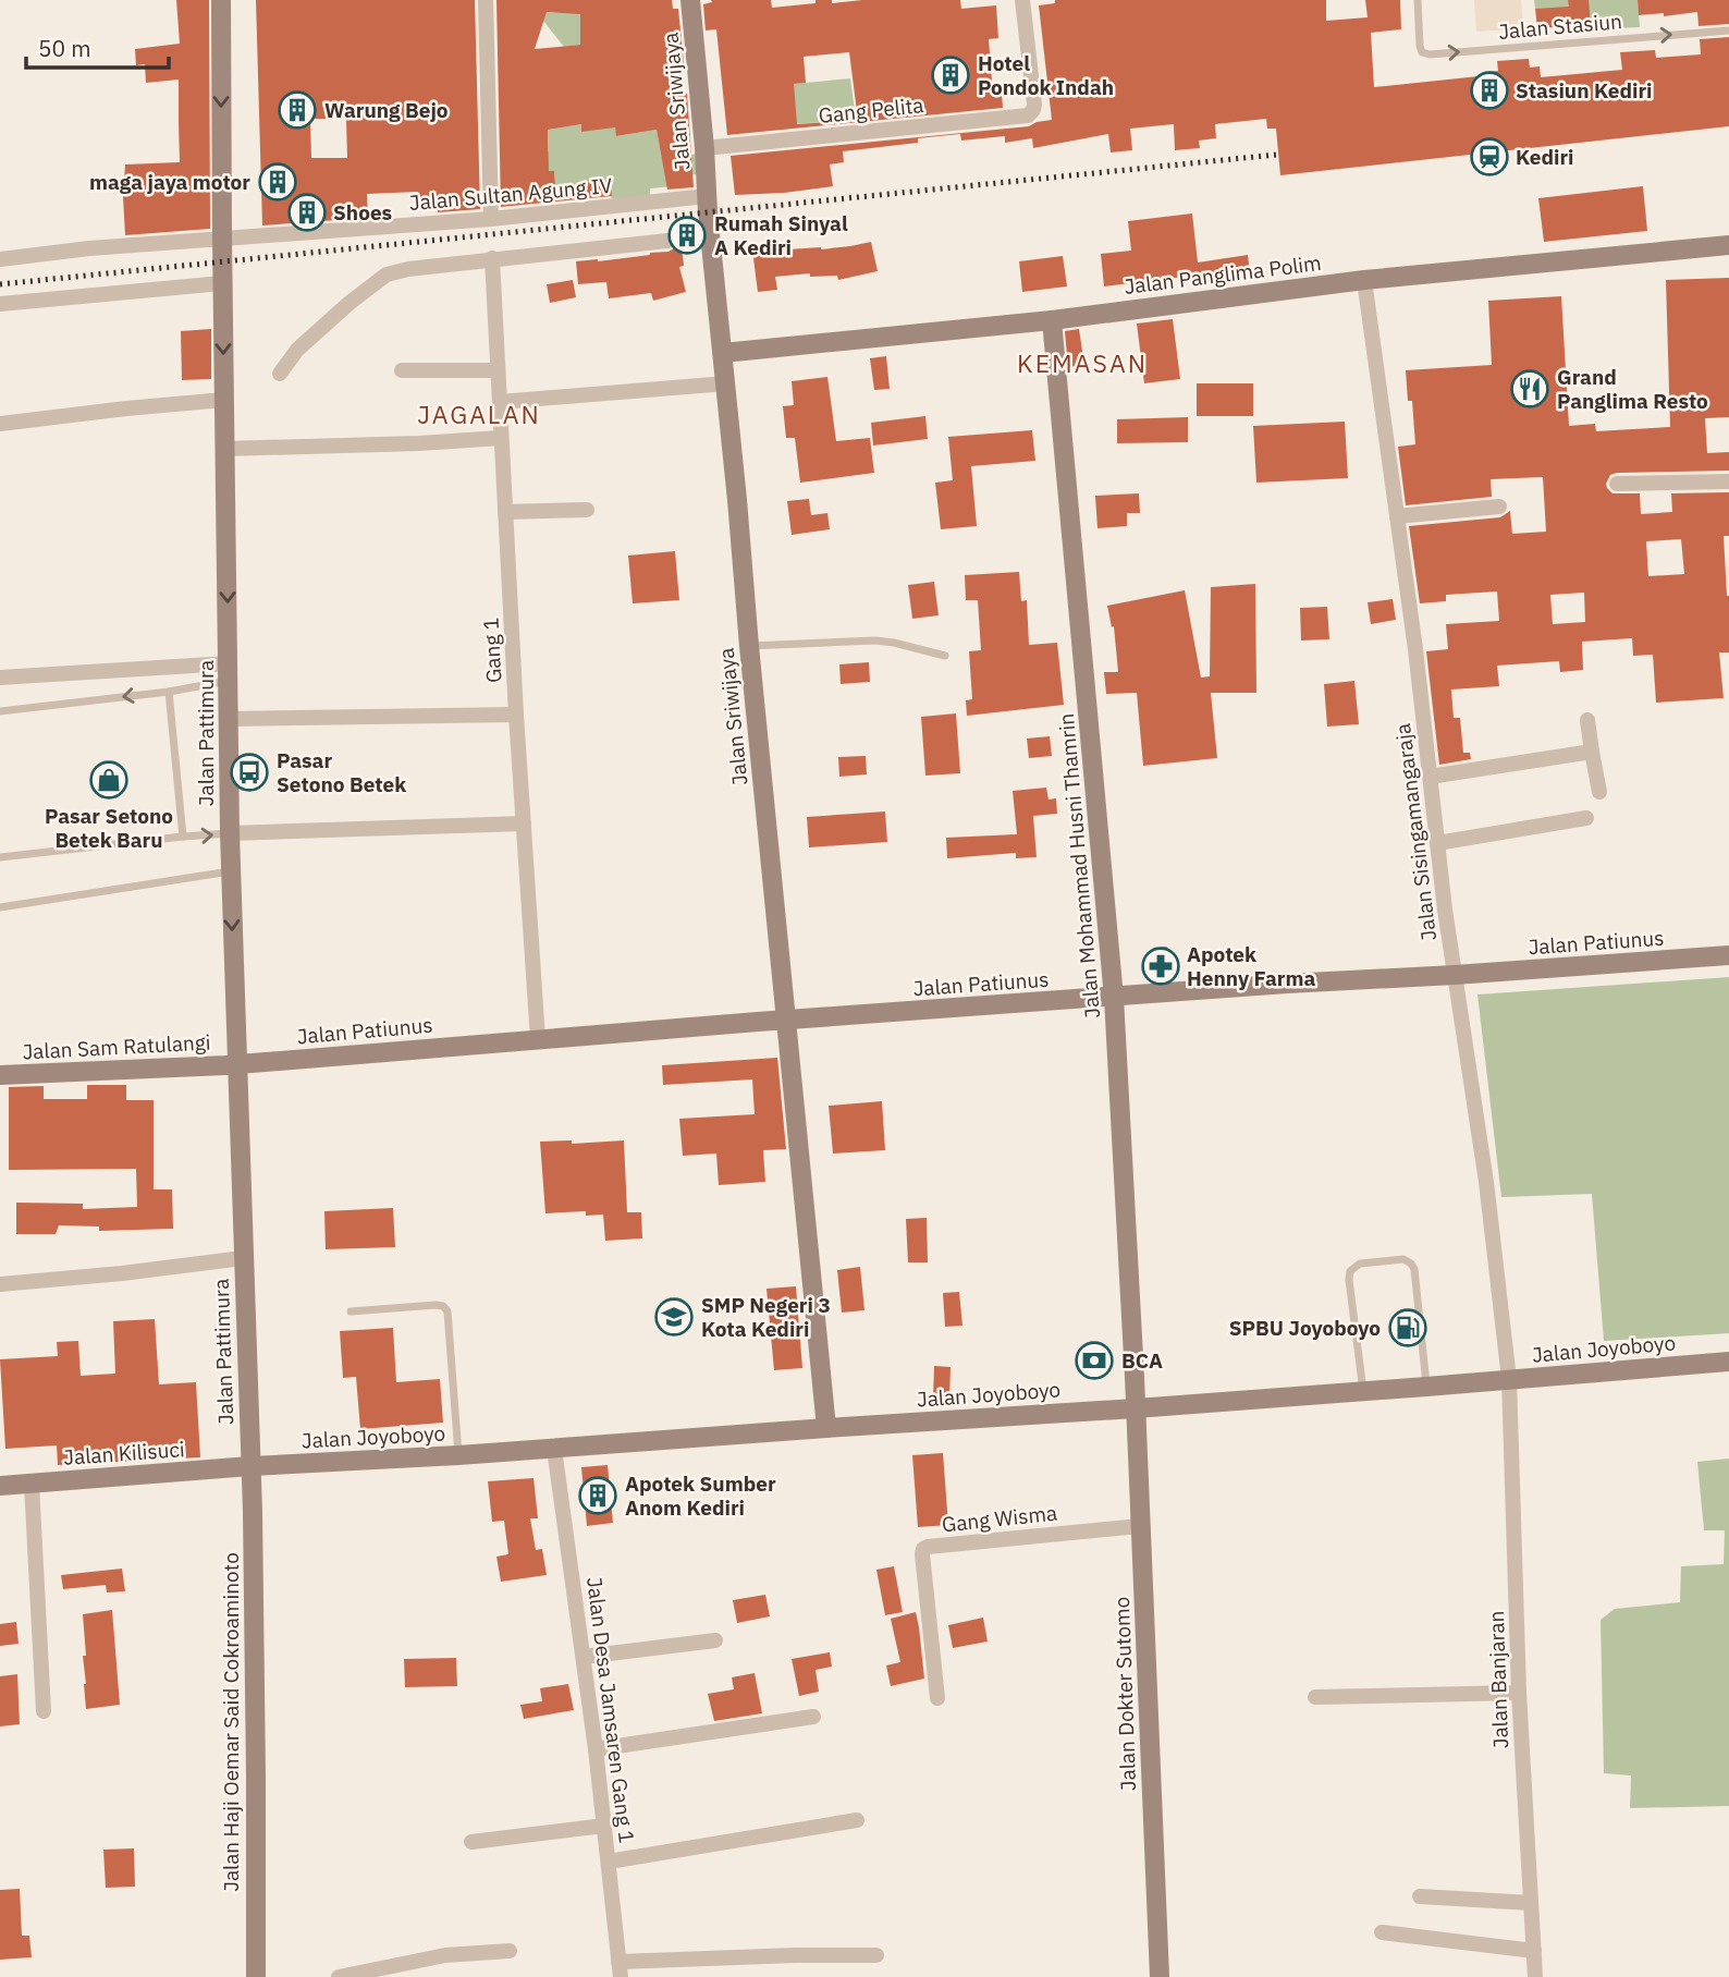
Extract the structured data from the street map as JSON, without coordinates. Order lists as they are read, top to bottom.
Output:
{
  "streets": {
    "street": [
      "Jalan Sriwijaya",
      "Gang Pelita",
      "Jalan Sultan Agung IV",
      "Jalan Panglima Polim",
      "Gang 1",
      "Jalan Pattimura",
      "Jalan Sisingamangaraja",
      "Jalan Mohammad Husni Thamrin",
      "Jalan Patiunus",
      "Jalan Sam Ratulangi",
      "Jalan Joyoboyo",
      "Jalan Kilisuci",
      "Gang Wisma",
      "Jalan Banjaran",
      "Jalan Dokter Sutomo",
      "Jalan Desa Jamsaren Gang 1",
      "Jalan Haji Oemar Said Cokroaminoto"
    ],
    "lane": ["Jalan Stasiun"]
  },
  "crossings": [
    ["Jalan Sriwijaya", "Gang Pelita"],
    ["Jalan Sriwijaya", "Jalan Sultan Agung IV"],
    ["Jalan Sriwijaya", "Jalan Panglima Polim"],
    ["Jalan Sriwijaya", "Jalan Patiunus"],
    ["Jalan Sriwijaya", "Jalan Joyoboyo"],
    ["Jalan Sultan Agung IV", "Jalan Pattimura"],
    ["Jalan Panglima Polim", "Jalan Sisingamangaraja"],
    ["Jalan Panglima Polim", "Jalan Mohammad Husni Thamrin"],
    ["Gang 1", "Jalan Patiunus"],
    ["Jalan Pattimura", "Jalan Patiunus"],
    ["Jalan Pattimura", "Jalan Sam Ratulangi"],
    ["Jalan Pattimura", "Jalan Joyoboyo"],
    ["Jalan Pattimura", "Jalan Kilisuci"],
    ["Jalan Pattimura", "Jalan Haji Oemar Said Cokroaminoto"],
    ["Jalan Sisingamangaraja", "Jalan Patiunus"],
    ["Jalan Sisingamangaraja", "Jalan Joyoboyo"],
    ["Jalan Sisingamangaraja", "Jalan Banjaran"],
    ["Jalan Mohammad Husni Thamrin", "Jalan Patiunus"],
    ["Jalan Mohammad Husni Thamrin", "Jalan Joyoboyo"],
    ["Jalan Mohammad Husni Thamrin", "Jalan Dokter Sutomo"],
    ["Jalan Patiunus", "Jalan Sam Ratulangi"],
    ["Jalan Joyoboyo", "Jalan Kilisuci"],
    ["Jalan Joyoboyo", "Jalan Banjaran"],
    ["Jalan Joyoboyo", "Jalan Dokter Sutomo"],
    ["Jalan Joyoboyo", "Jalan Desa Jamsaren Gang 1"],
    ["Jalan Joyoboyo", "Jalan Haji Oemar Said Cokroaminoto"],
    ["Jalan Kilisuci", "Jalan Haji Oemar Said Cokroaminoto"],
    ["Gang Wisma", "Jalan Dokter Sutomo"]
  ],
  "one_way": ["Jalan Stasiun", "Jalan Pattimura"],
  "districts": ["KEMASAN", "JAGALAN"],
  "places": {
    "building": [
      "Hotel Pondok Indah",
      "Stasiun Kediri",
      "Warung Bejo",
      "maga jaya motor",
      "Shoes",
      "Rumah Sinyal A Kediri",
      "Apotek Sumber Anom Kediri"
    ],
    "station": ["Kediri"],
    "restaurant": ["Grand Panglima Resto"],
    "bus stop": ["Pasar Setono Betek"],
    "shop": ["Pasar Setono Betek Baru"],
    "pharmacy": ["Apotek Henny Farma"],
    "school or university": ["SMP Negeri 3 Kota Kediri"],
    "fuel station": ["SPBU Joyoboyo"],
    "bank": ["BCA"]
  },
  "scale_bar": "50 m"
}
